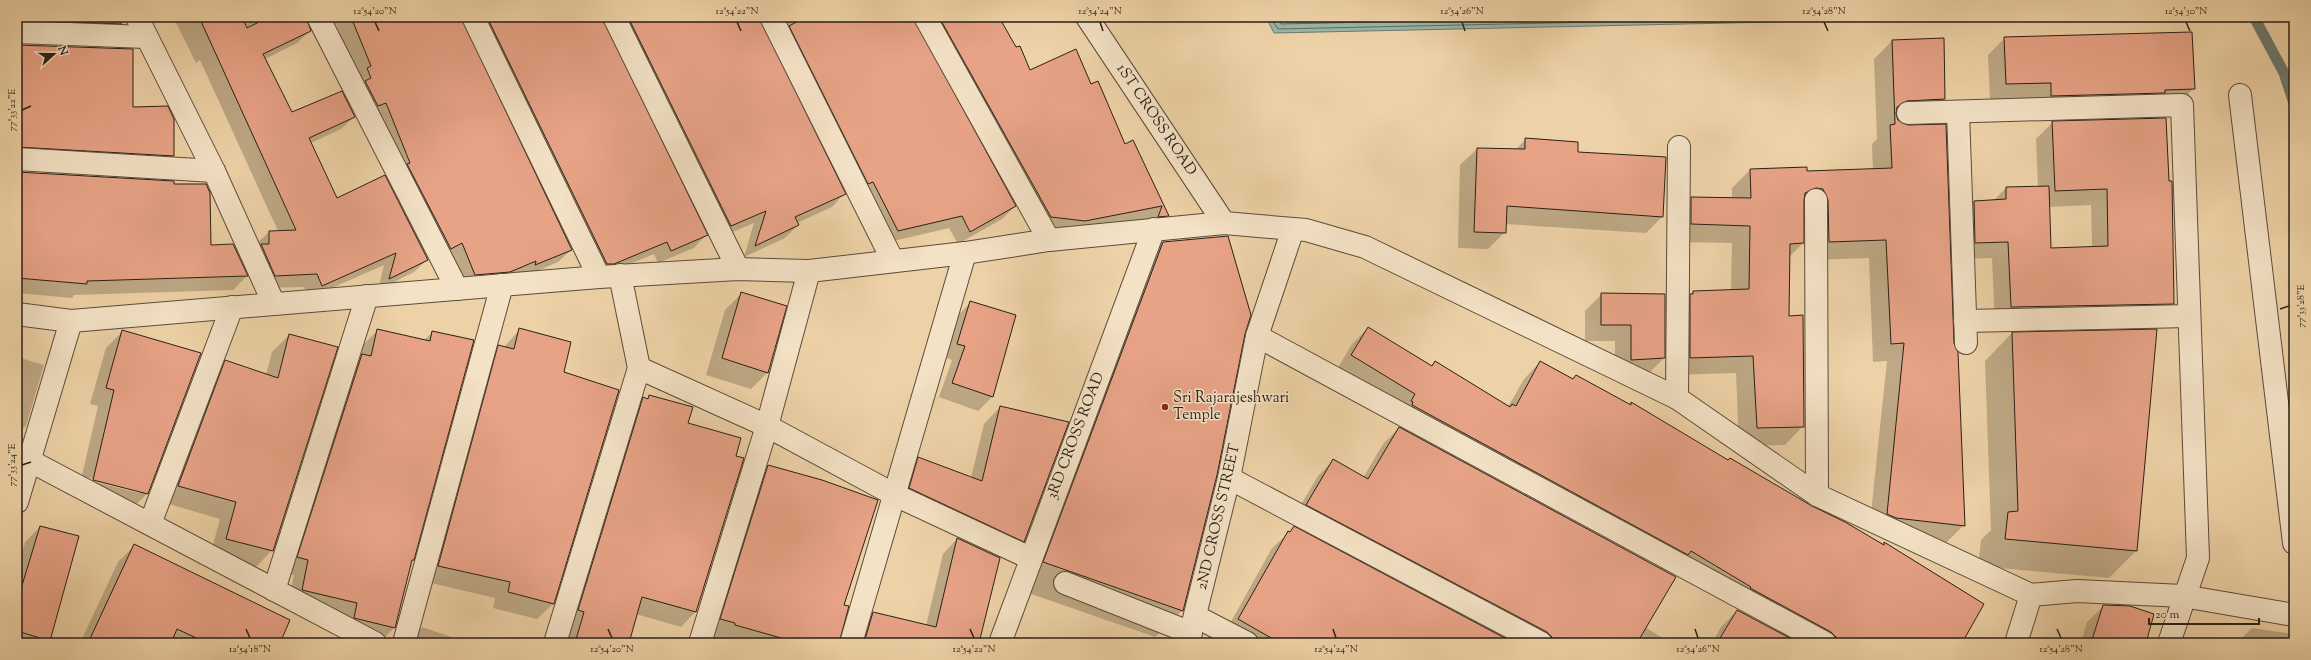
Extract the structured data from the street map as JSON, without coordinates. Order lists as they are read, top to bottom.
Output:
{
  "streets": {
    "street": ["1ST CROSS ROAD", "3RD CROSS ROAD", "2ND CROSS STREET"]
  },
  "places": ["Sri Rajarajeshwari Temple"],
  "scale_bar": "20 m",
  "north": "right",
  "coordinates": [
    "12°54'20\"N",
    "12°54'22\"N",
    "12°54'24\"N",
    "12°54'26\"N",
    "12°54'28\"N",
    "12°54'30\"N",
    "77°33'22\"E",
    "77°33'28\"E",
    "77°33'24\"E",
    "12°54'18\"N"
  ]
}
